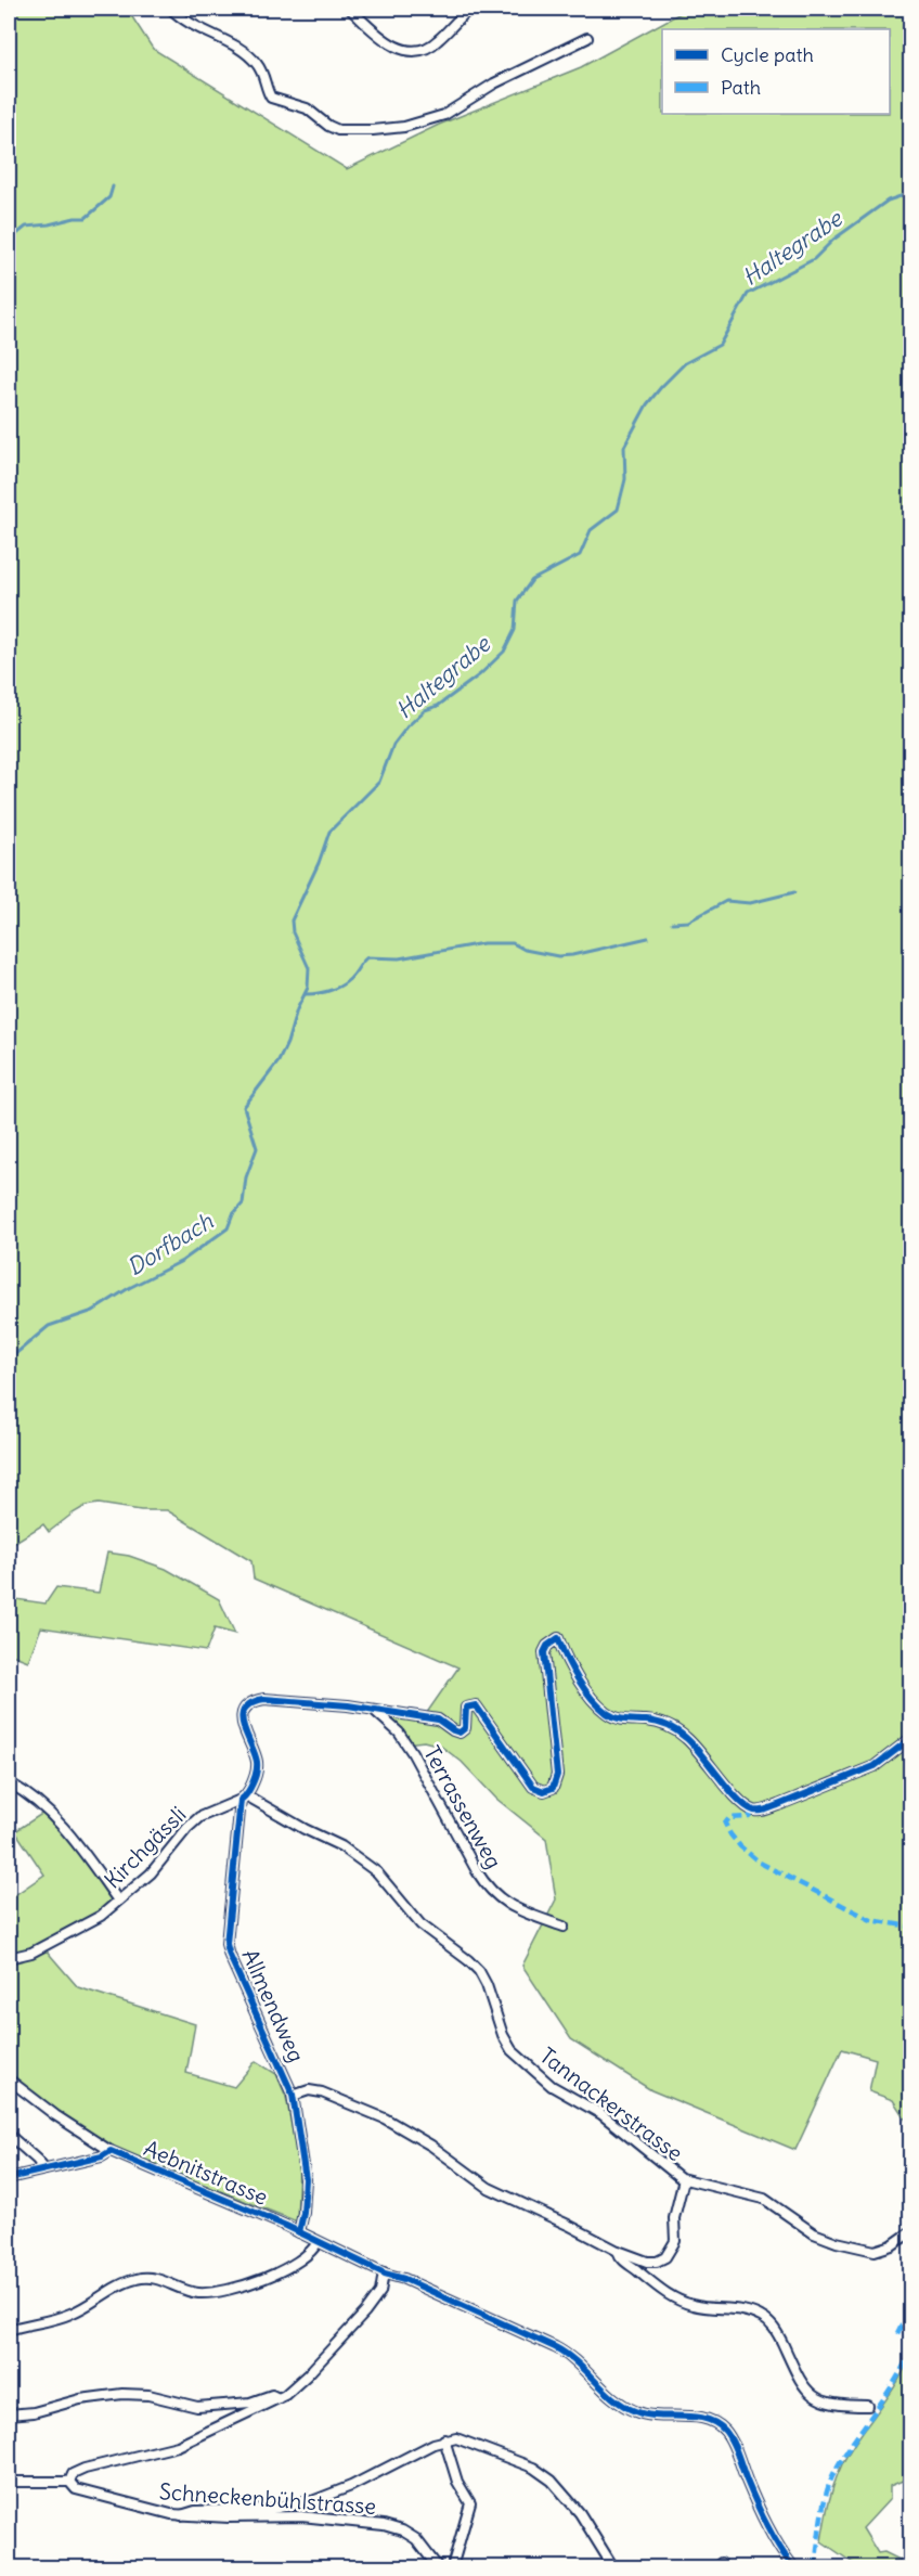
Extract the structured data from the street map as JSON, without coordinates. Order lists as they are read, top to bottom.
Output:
{
  "streets": {
    "street": [
      "Terrassenweg",
      "Kirchgässli",
      "Allmendweg",
      "Tannackerstrasse",
      "Aebnitstrasse",
      "Schneckenbühlstrasse"
    ]
  },
  "crossings": [
    ["Terrassenweg", "Allmendweg"],
    ["Kirchgässli", "Allmendweg"],
    ["Kirchgässli", "Tannackerstrasse"],
    ["Allmendweg", "Tannackerstrasse"],
    ["Allmendweg", "Aebnitstrasse"]
  ],
  "water": ["Haltegrabe", "Dorfbach"],
  "legend": ["Cycle path", "Path"]
}
